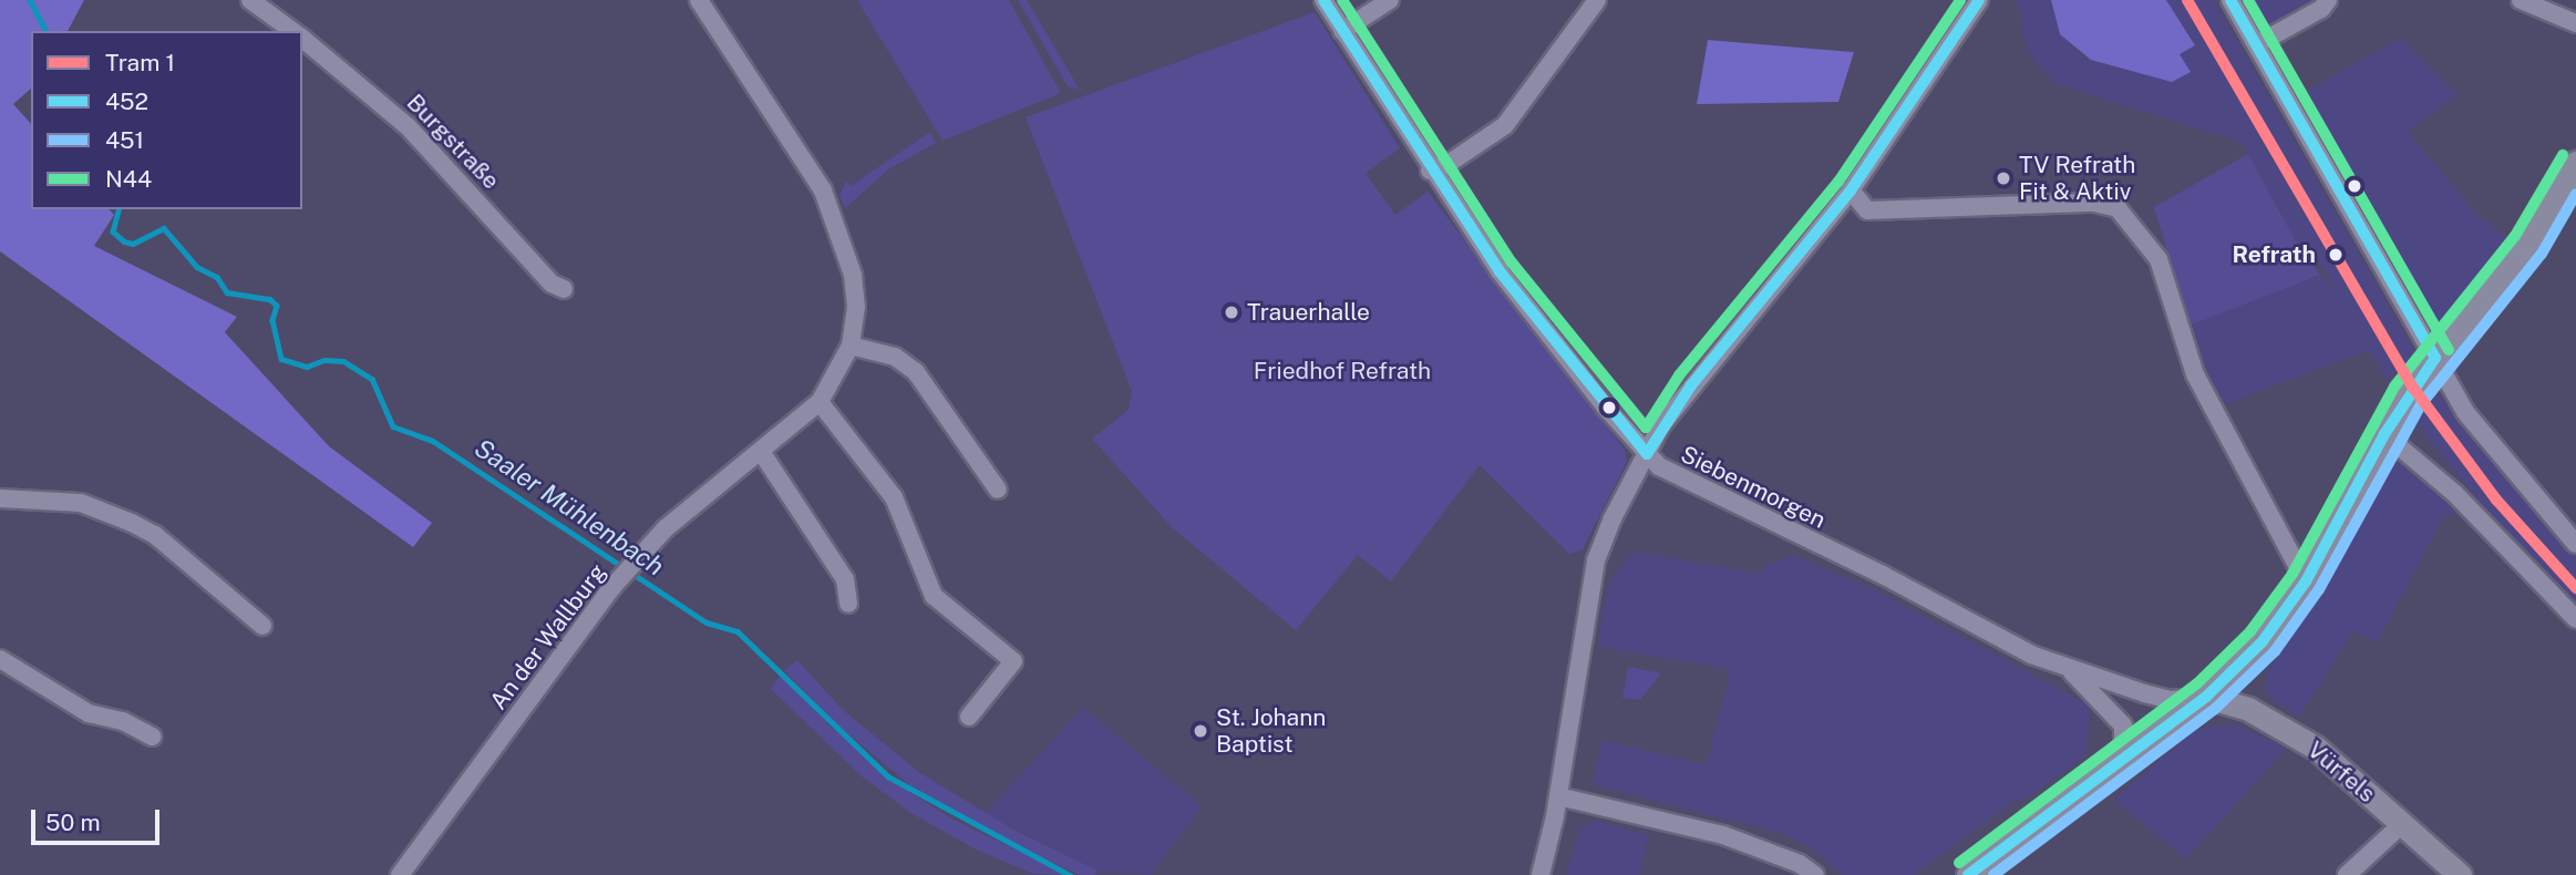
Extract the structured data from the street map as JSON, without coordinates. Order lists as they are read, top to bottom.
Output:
{
  "streets": {
    "main road": ["Vürfels"],
    "street": ["Burgstraße", "Siebenmorgen", "An der Wallburg"]
  },
  "crossings": [
    ["Siebenmorgen", "Vürfels"]
  ],
  "water": ["Saaler Mühlenbach"],
  "parks": ["Friedhof Refrath"],
  "places": [
    "TV Refrath Fit & Aktiv",
    "Refrath",
    "Trauerhalle",
    "St. Johann Baptist"
  ],
  "lines": [
    "tram line 1",
    "transit line 452",
    "transit line N44",
    "transit line 451"
  ],
  "legend": [
    "Tram 1",
    "452",
    "451",
    "N44"
  ],
  "scale_bar": "50 m"
}
